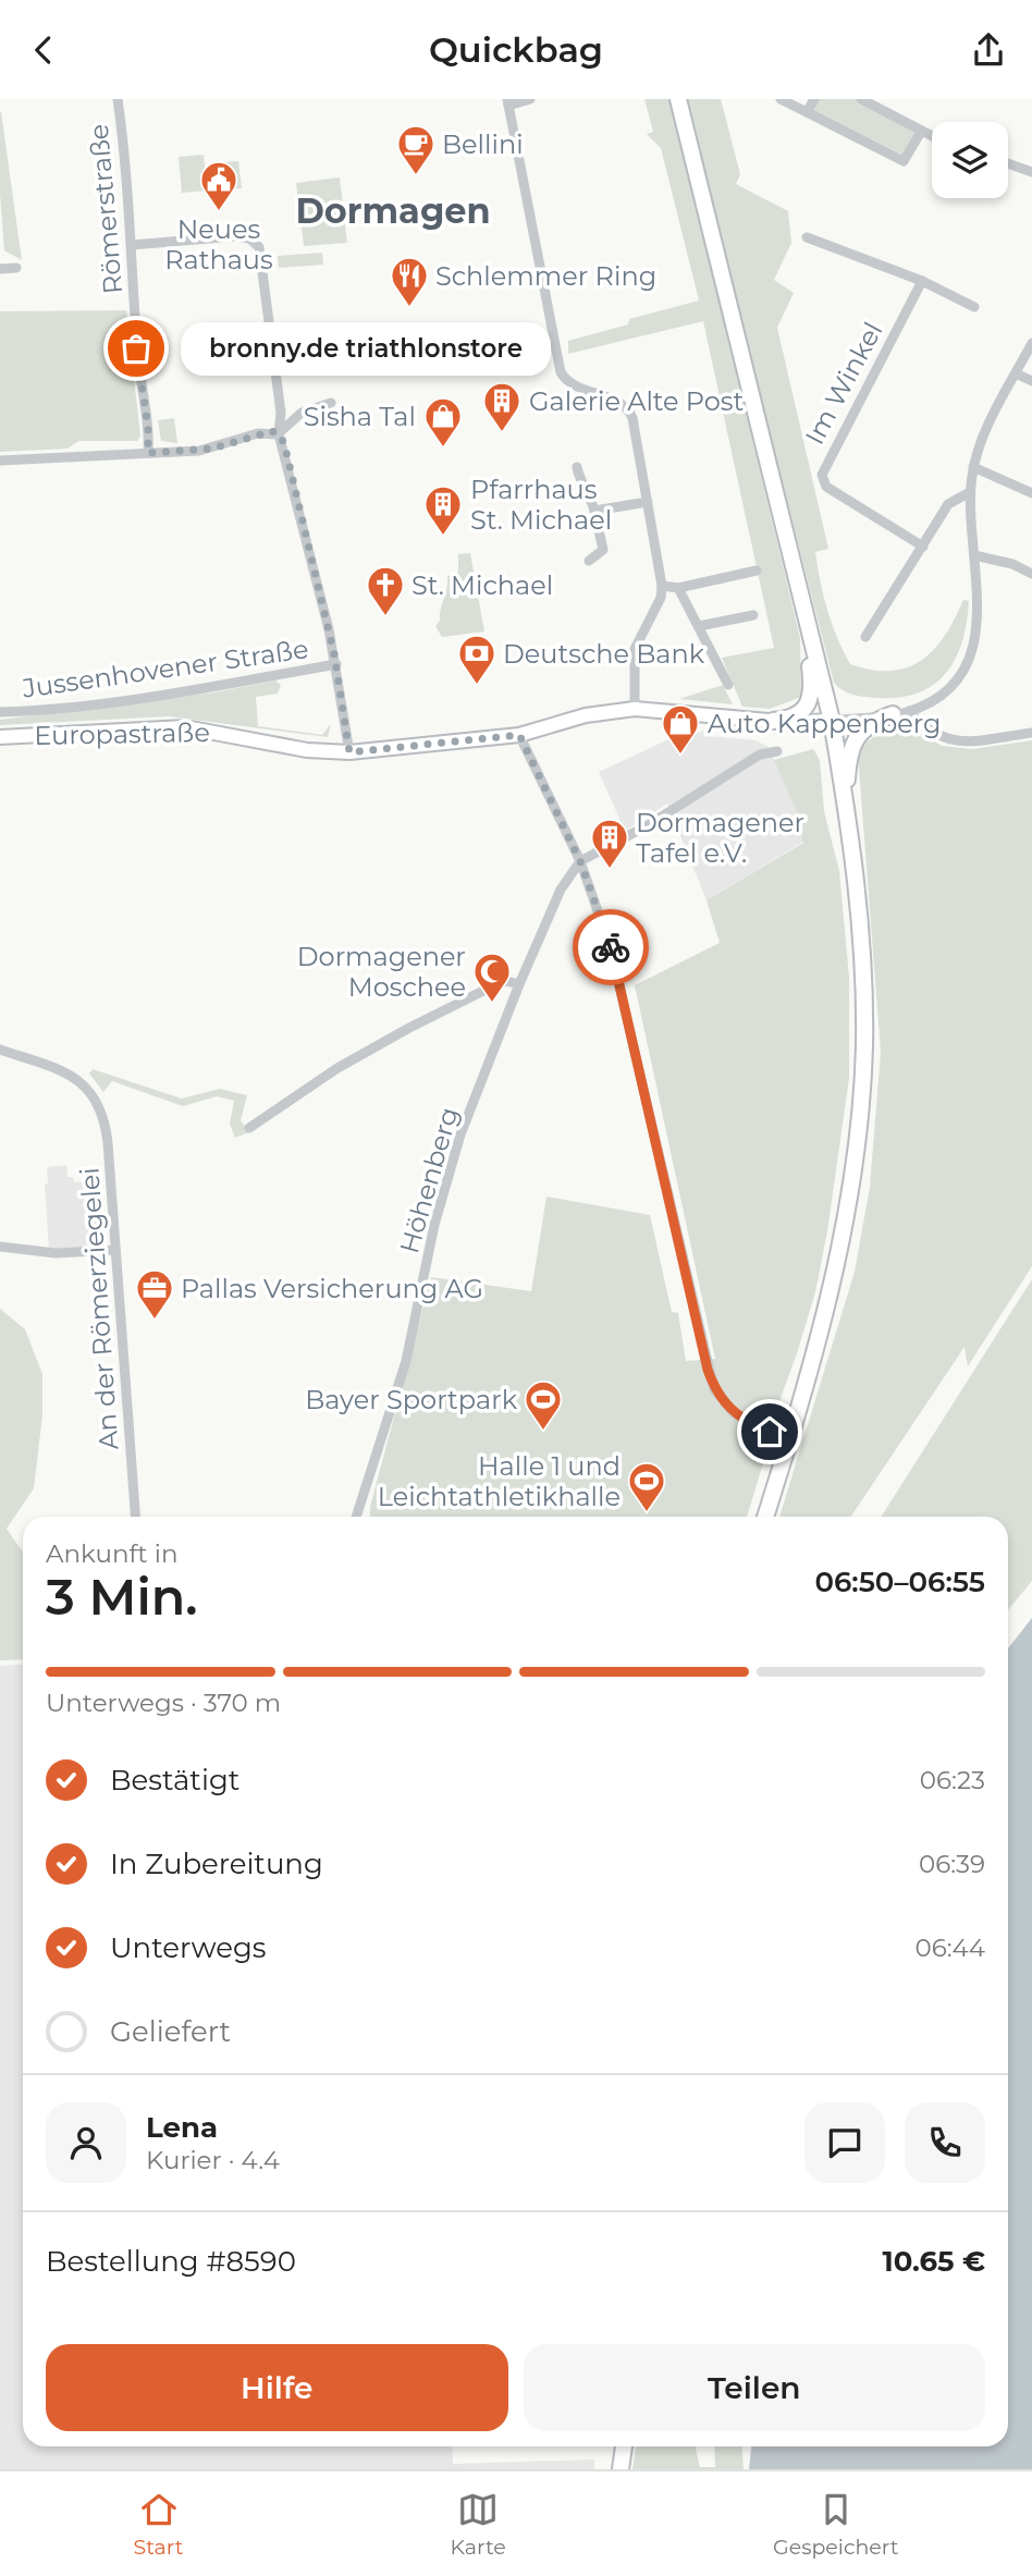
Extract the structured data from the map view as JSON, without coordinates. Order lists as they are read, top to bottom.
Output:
{
  "streets": {
    "main road": ["Europastraße"],
    "street": [
      "Römerstraße",
      "Im Winkel",
      "Jussenhovener Straße",
      "Höhenberg",
      "An der Römerziegelei"
    ]
  },
  "districts": ["Dormagen"],
  "places": {
    "cafe": ["Bellini"],
    "public building": ["Neues Rathaus"],
    "restaurant": ["Schlemmer Ring"],
    "other": ["bronny.de triathlonstore"],
    "building": ["Galerie Alte Post", "Pfarrhaus St. Michael", "Dormagener Tafel e.V."],
    "shop": ["Sisha Tal", "Auto Kappenberg"],
    "church": ["St. Michael"],
    "bank": ["Deutsche Bank"],
    "mosque": ["Dormagener Moschee"],
    "office": ["Pallas Versicherung AG"],
    "sports": ["Bayer Sportpark", "Halle 1 und Leichtathletikhalle"]
  },
  "page": {
    "header": "Quickbag",
    "bubble": "bronny.de triathlonstore",
    "heading": ["3 Min.", "Ankunft in", "06:50–06:55"],
    "panel": [
      "Lena",
      "Kurier · 4.4",
      "Bestellung #8590",
      "10.65 €"
    ],
    "bar": "Unterwegs · 370 m",
    "list": [
      ["Bestätigt", "06:23"],
      ["In Zubereitung", "06:39"],
      ["Unterwegs", "06:44"],
      "Geliefert"
    ],
    "buttons": ["Hilfe", "Teilen"],
    "tabs": ["Start", "Karte", "Gespeichert"]
  }
}
